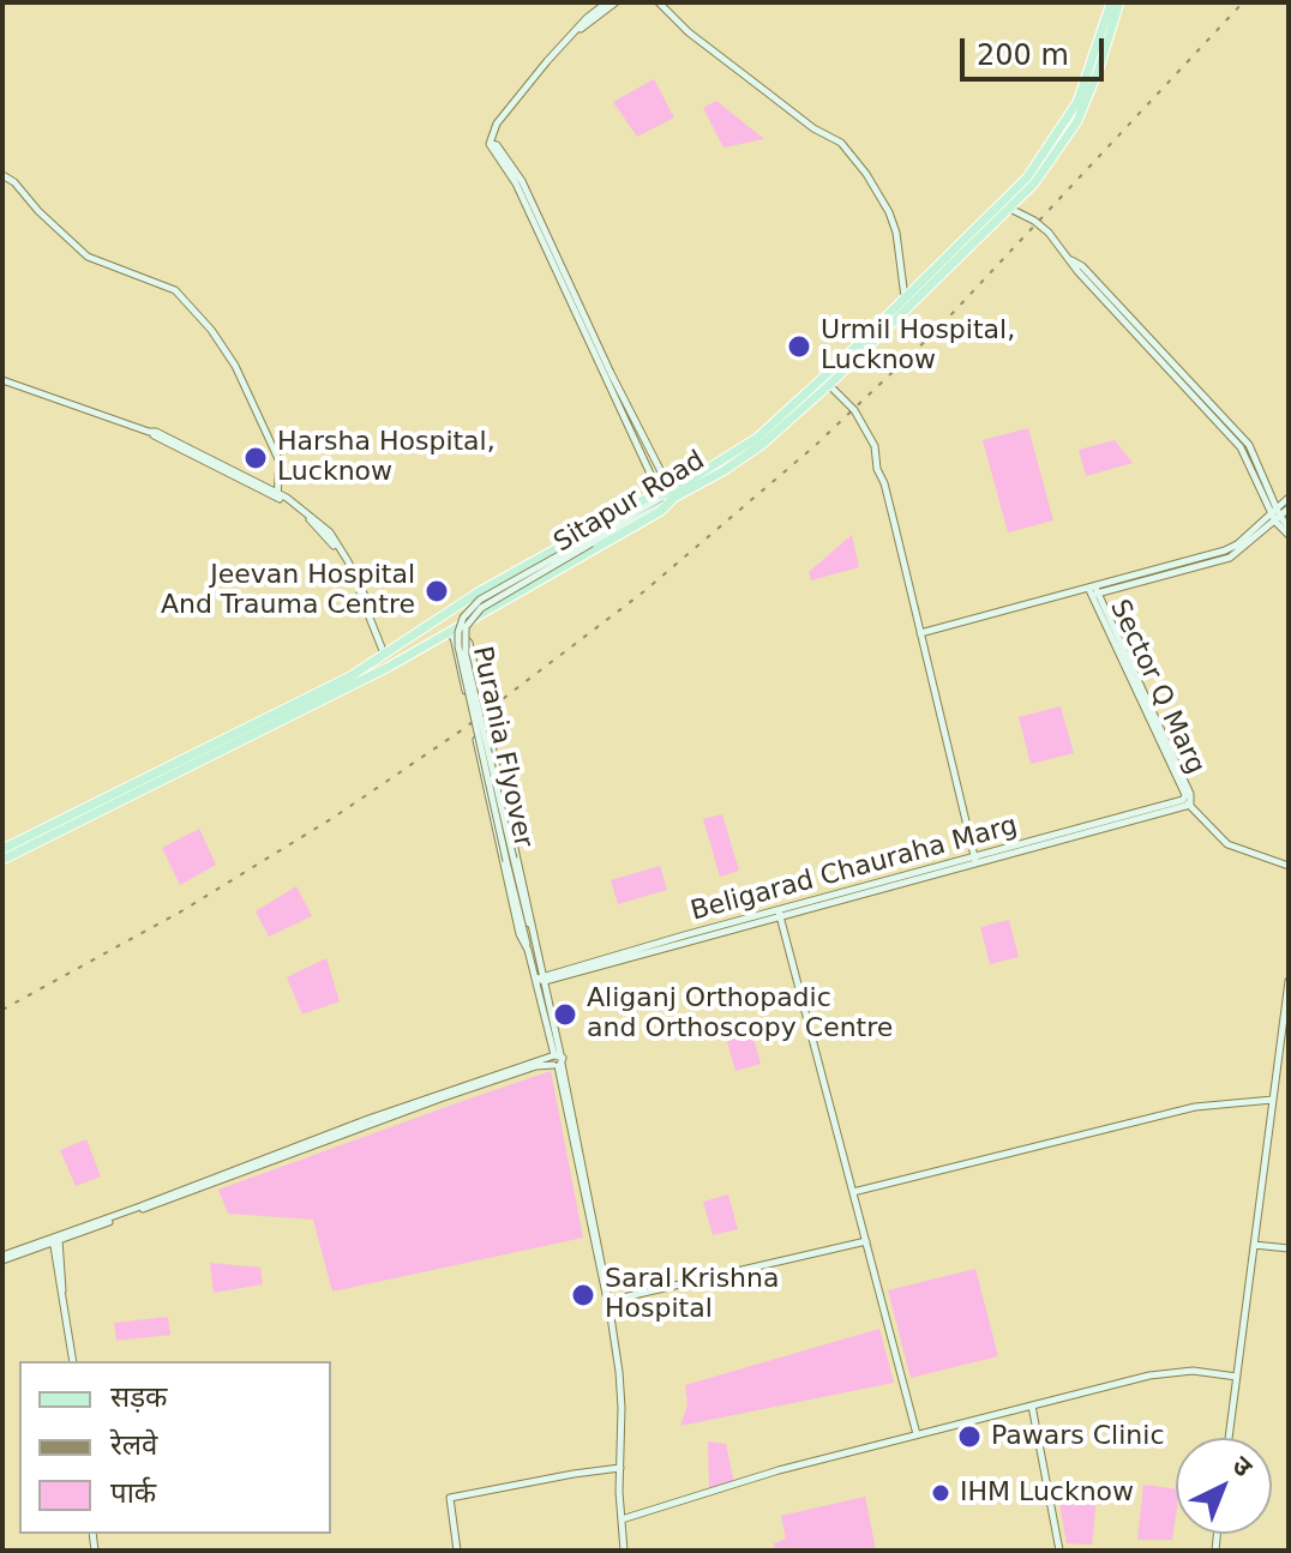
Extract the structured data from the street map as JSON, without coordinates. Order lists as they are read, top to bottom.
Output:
{
  "streets": {
    "main road": ["Sitapur Road"],
    "street": ["Sector Q Marg", "Purania Flyover", "Beligarad Chauraha Marg"]
  },
  "crossings": [
    ["Sitapur Road", "Purania Flyover"],
    ["Sector Q Marg", "Beligarad Chauraha Marg"]
  ],
  "places": [
    "Urmil Hospital, Lucknow",
    "Harsha Hospital, Lucknow",
    "Jeevan Hospital And Trauma Centre",
    "Aliganj Orthopadic and Orthoscopy Centre",
    "Saral Krishna Hospital",
    "Pawars Clinic",
    "IHM Lucknow"
  ],
  "legend": ["सड़क", "रेलवे", "पार्क"],
  "scale_bar": "200 m",
  "north": "top right"
}
